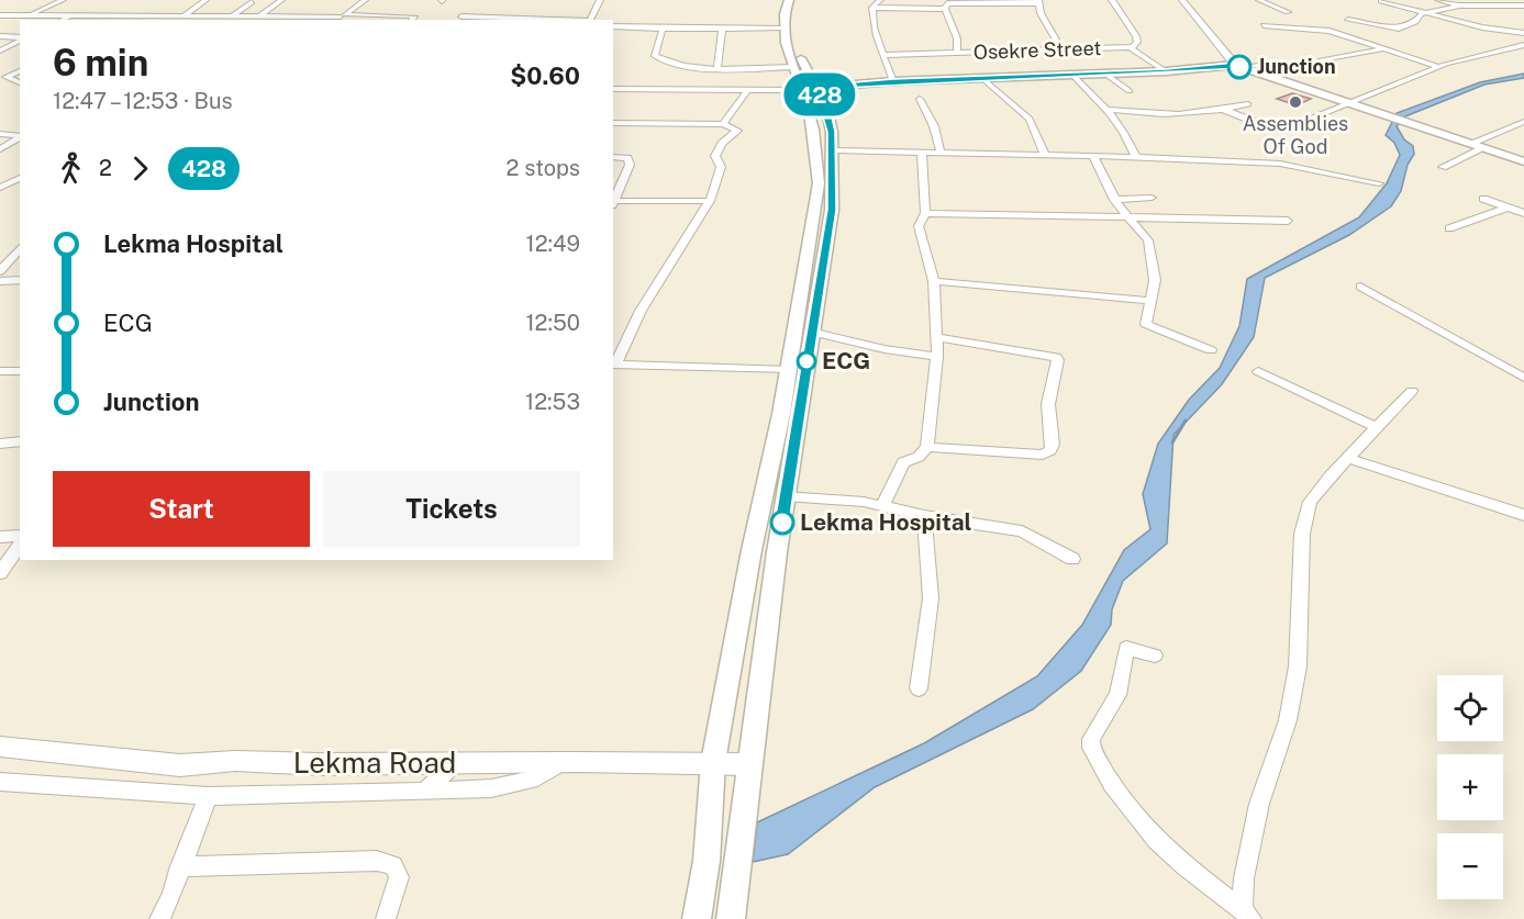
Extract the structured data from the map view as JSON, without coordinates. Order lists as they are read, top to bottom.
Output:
{
  "streets": {
    "street": ["Osekre Street", "Lekma Road"]
  },
  "places": [
    "Junction",
    "Assemblies Of God",
    "ECG",
    "Lekma Hospital"
  ],
  "lines": ["bus line 428"],
  "page": {
    "on_map": "428",
    "heading": ["6 min", "12:47 – 12:53 · Bus", "$0.60"],
    "legs": ["2", "428", "2 stops"],
    "list": [
      {
        "name": "Lekma Hospital",
        "value": "12:49"
      },
      {
        "name": "ECG",
        "value": "12:50"
      },
      {
        "name": "Junction",
        "value": "12:53"
      }
    ],
    "buttons": ["Start", "Tickets"],
    "map_buttons": ["+", "−"]
  }
}
